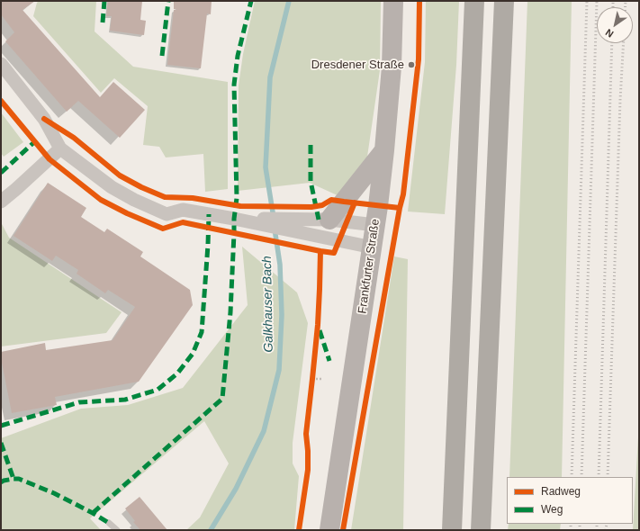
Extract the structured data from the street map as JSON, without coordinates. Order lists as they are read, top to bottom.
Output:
{
  "streets": {
    "main road": ["Frankfurter Straße"]
  },
  "water": ["Galkhauser Bach"],
  "places": ["Dresdener Straße"],
  "legend": ["Radweg", "Weg"],
  "north": "bottom left"
}
